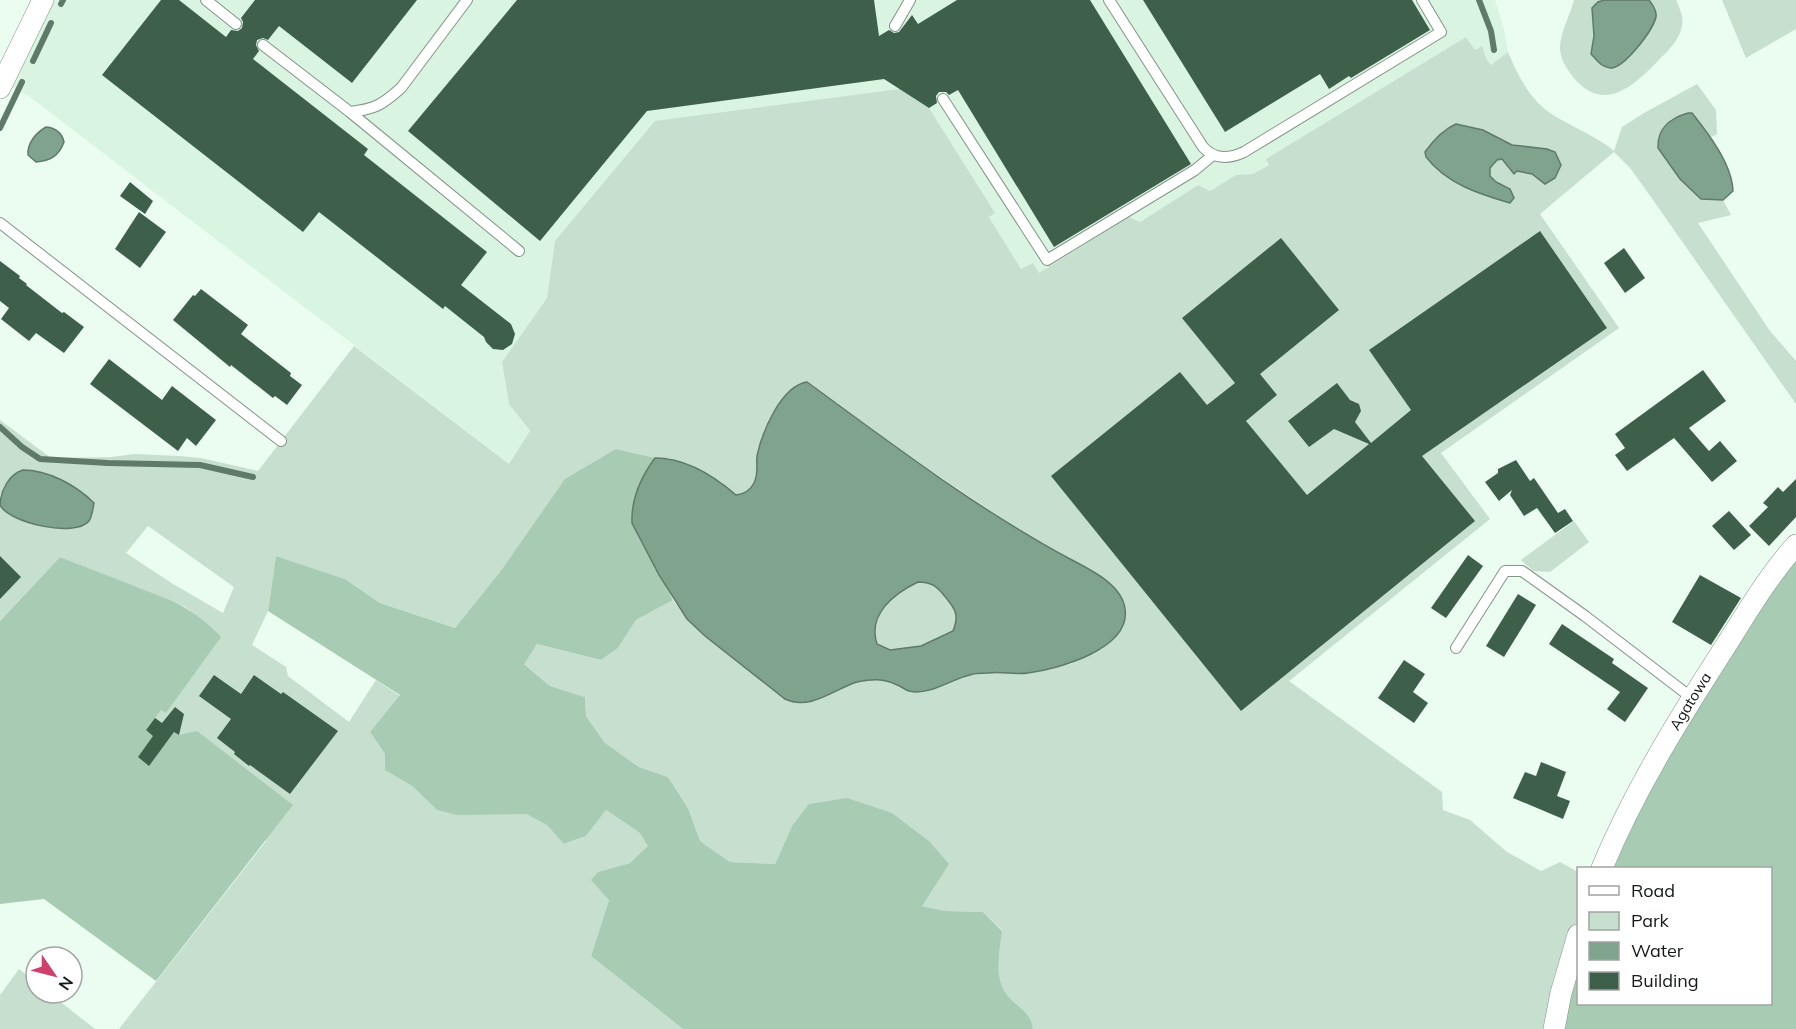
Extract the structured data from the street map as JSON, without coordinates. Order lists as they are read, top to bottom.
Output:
{
  "streets": {
    "street": ["Agatowa"]
  },
  "legend": [
    "Road",
    "Park",
    "Water",
    "Building"
  ],
  "north": "bottom right"
}
